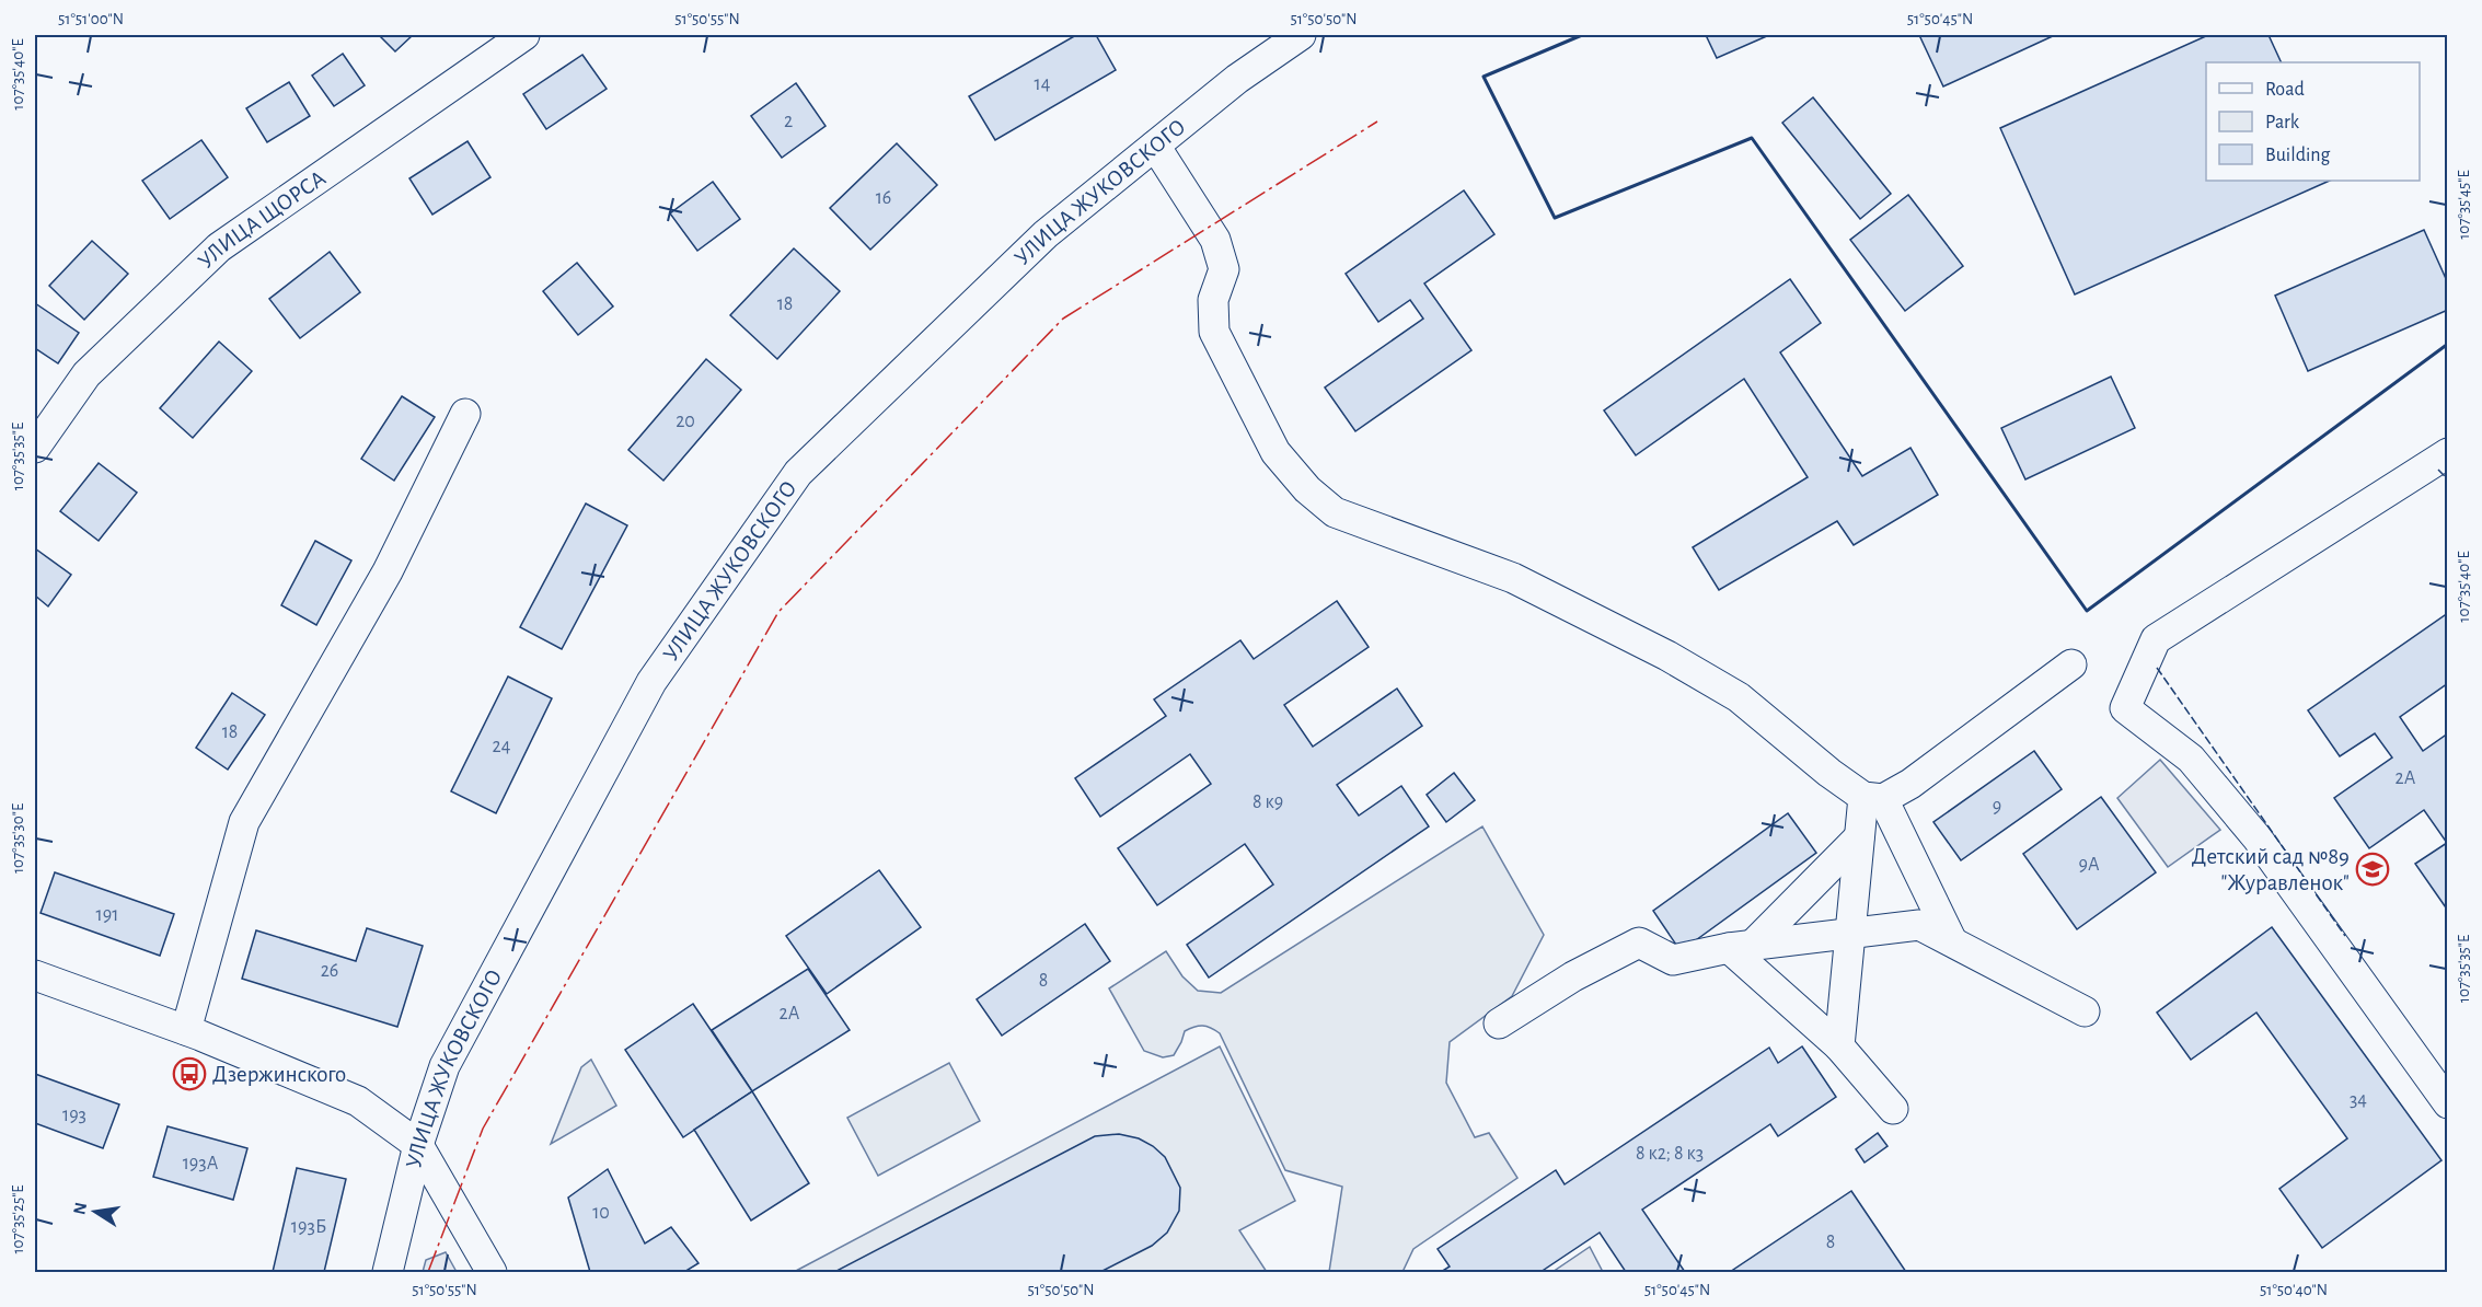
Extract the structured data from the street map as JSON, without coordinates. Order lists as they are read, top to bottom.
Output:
{
  "streets": {
    "street": ["УЛИЦА ЖУКОВСКОГО", "УЛИЦА ЩОРСА"]
  },
  "places": {
    "school or university": ["Детский сад №89 \"Журавленок\""],
    "bus stop": ["Дзержинского"]
  },
  "house_numbers": [
    "14",
    "2",
    "16",
    "18",
    "20",
    "18",
    "24",
    "2А",
    "8 к9",
    "9",
    "9А",
    "191",
    "26",
    "8",
    "2А",
    "34",
    "193",
    "8 к2; 8 к3",
    "193А",
    "10",
    "193Б",
    "8"
  ],
  "legend": ["Road", "Park", "Building"],
  "north": "left",
  "coordinates": [
    "51°51'00\"N",
    "51°50'55\"N",
    "51°50'50\"N",
    "51°50'45\"N",
    "107°35'40\"E",
    "107°35'45\"E",
    "107°35'35\"E",
    "107°35'30\"E",
    "107°35'25\"E",
    "51°50'40\"N"
  ]
}
